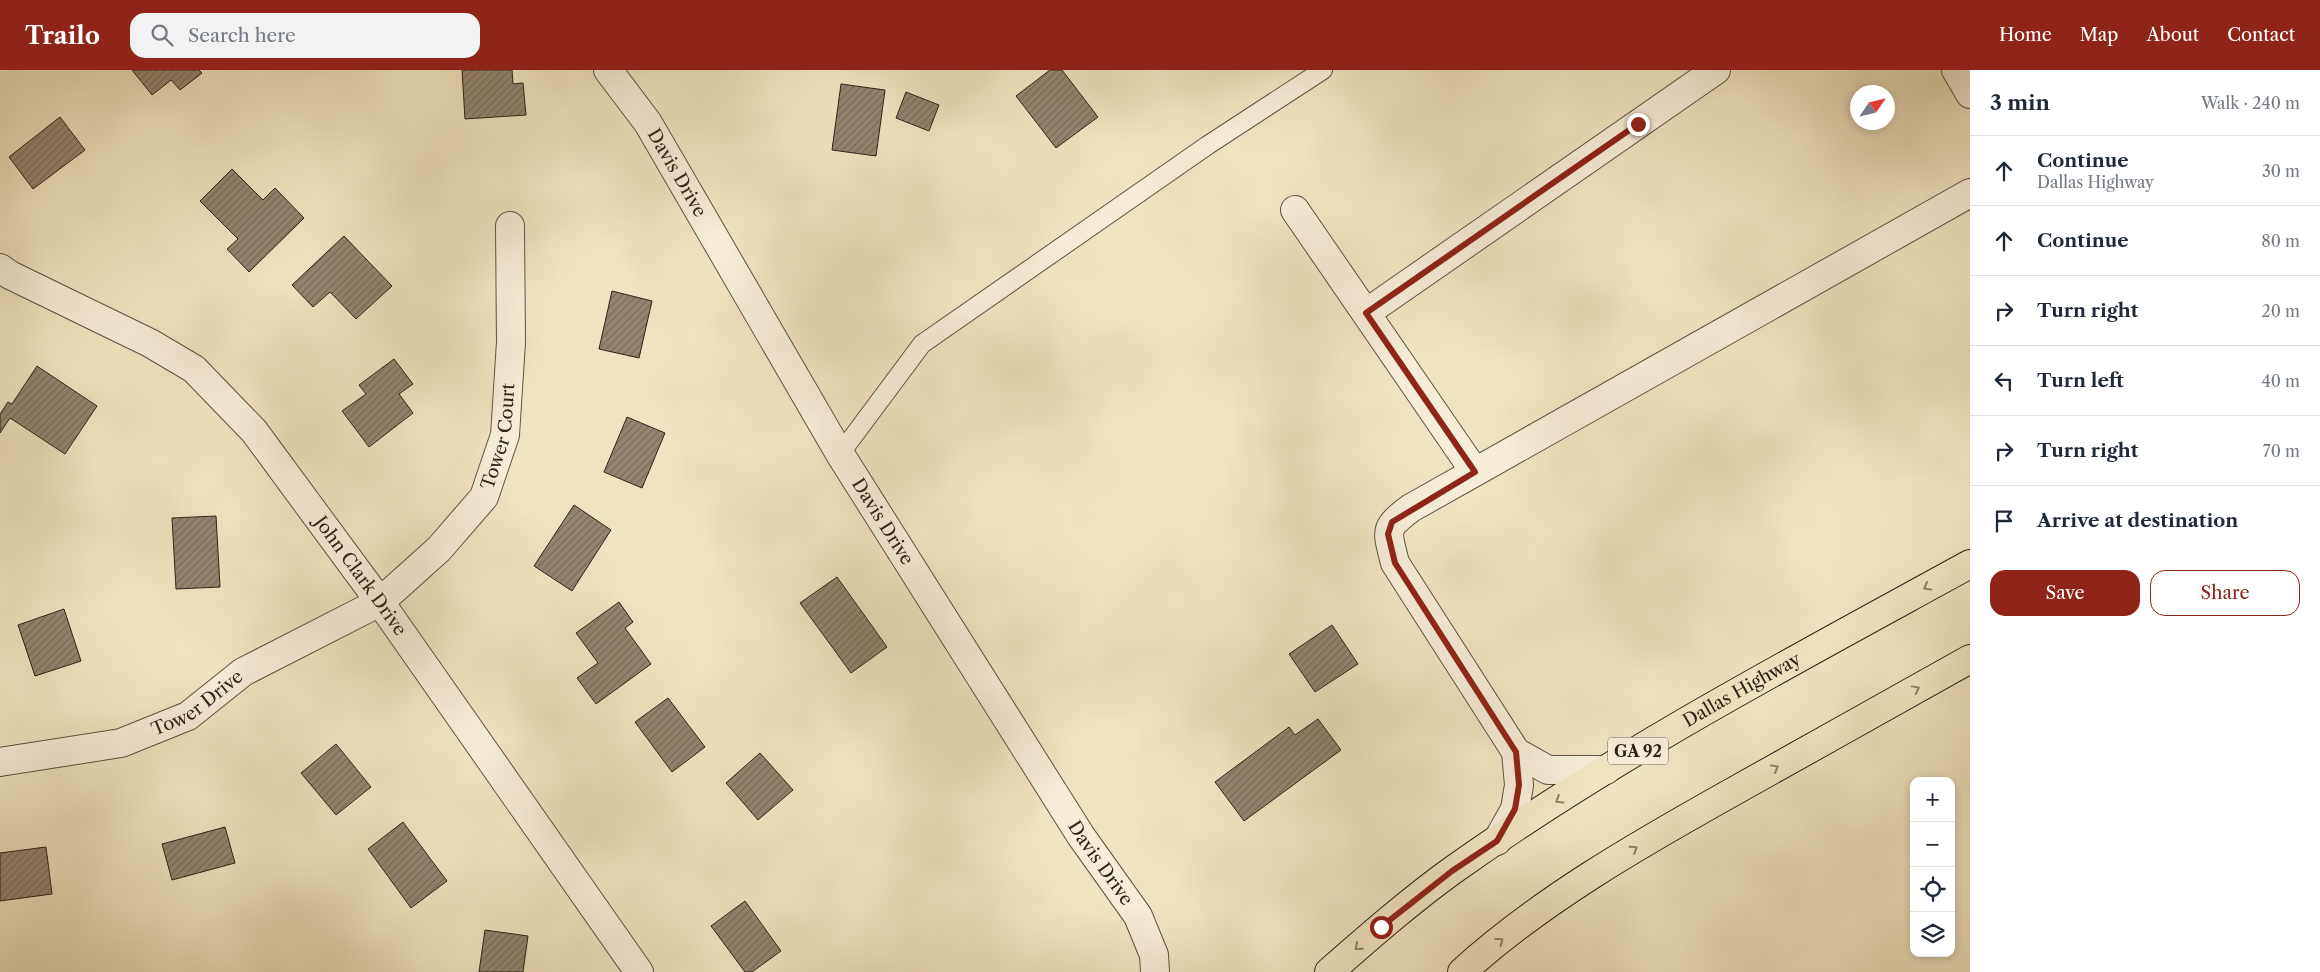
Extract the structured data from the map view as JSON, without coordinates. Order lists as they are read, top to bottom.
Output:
{
  "streets": {
    "main road": ["Dallas Highway", "GA 92"],
    "street": [
      "Davis Drive",
      "Tower Court",
      "John Clark Drive",
      "Tower Drive"
    ]
  },
  "crossings": [
    ["Tower Court", "John Clark Drive"],
    ["Tower Court", "Tower Drive"],
    ["John Clark Drive", "Tower Drive"]
  ],
  "north": "top right",
  "page": {
    "header": "Trailo",
    "search": "Search here",
    "nav": [
      "Home",
      "Map",
      "About",
      "Contact"
    ],
    "heading": ["3 min", "Walk · 240 m"],
    "list": [
      ["Continue", "Dallas Highway", "30 m"],
      ["Continue", "80 m"],
      ["Turn right", "20 m"],
      ["Turn left", "40 m"],
      ["Turn right", "70 m"],
      "Arrive at destination"
    ],
    "buttons": ["Save", "Share"],
    "map_buttons": ["+", "−"]
  }
}
